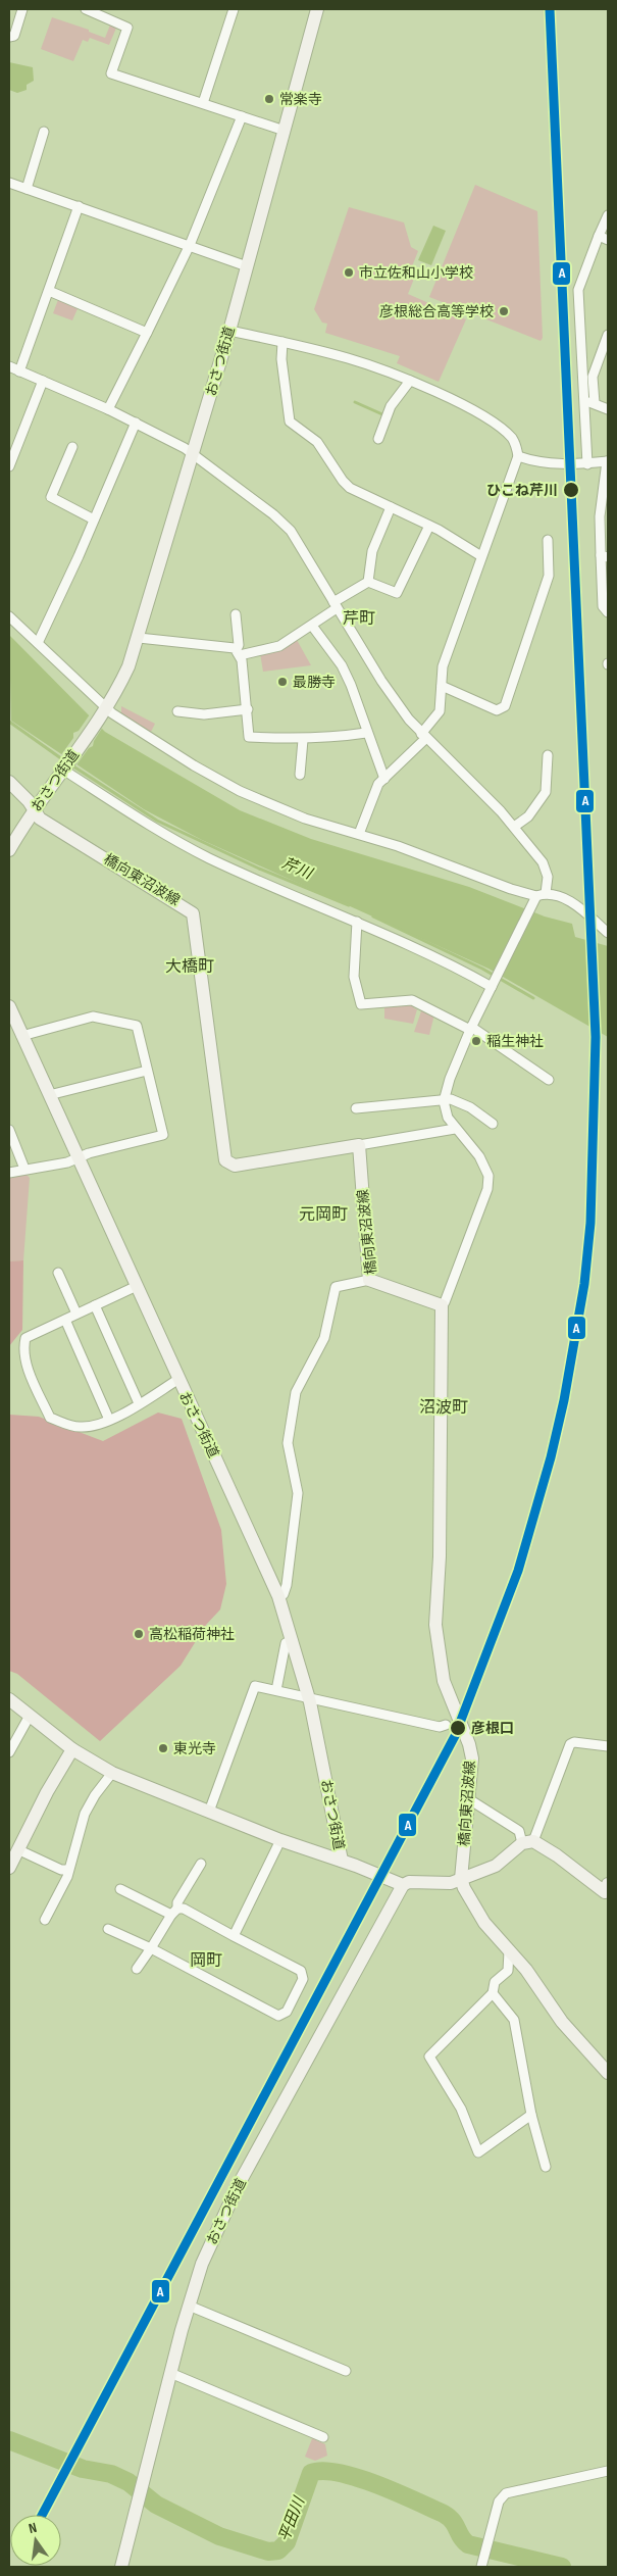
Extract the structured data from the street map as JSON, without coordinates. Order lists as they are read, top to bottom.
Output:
{
  "streets": {
    "street": ["おさつ街道", "橋向東沼波線"]
  },
  "crossings": [
    ["おさつ街道", "橋向東沼波線"]
  ],
  "districts": [
    "芹町",
    "大橋町",
    "元岡町",
    "沼波町",
    "岡町"
  ],
  "water": ["芹川", "平田川"],
  "places": [
    "常楽寺",
    "市立佐和山小学校",
    "彦根総合高等学校",
    "ひこね芹川",
    "最勝寺",
    "稲生神社",
    "高松稲荷神社",
    "彦根口",
    "東光寺"
  ],
  "lines": ["transit line A"],
  "north": "top"
}
